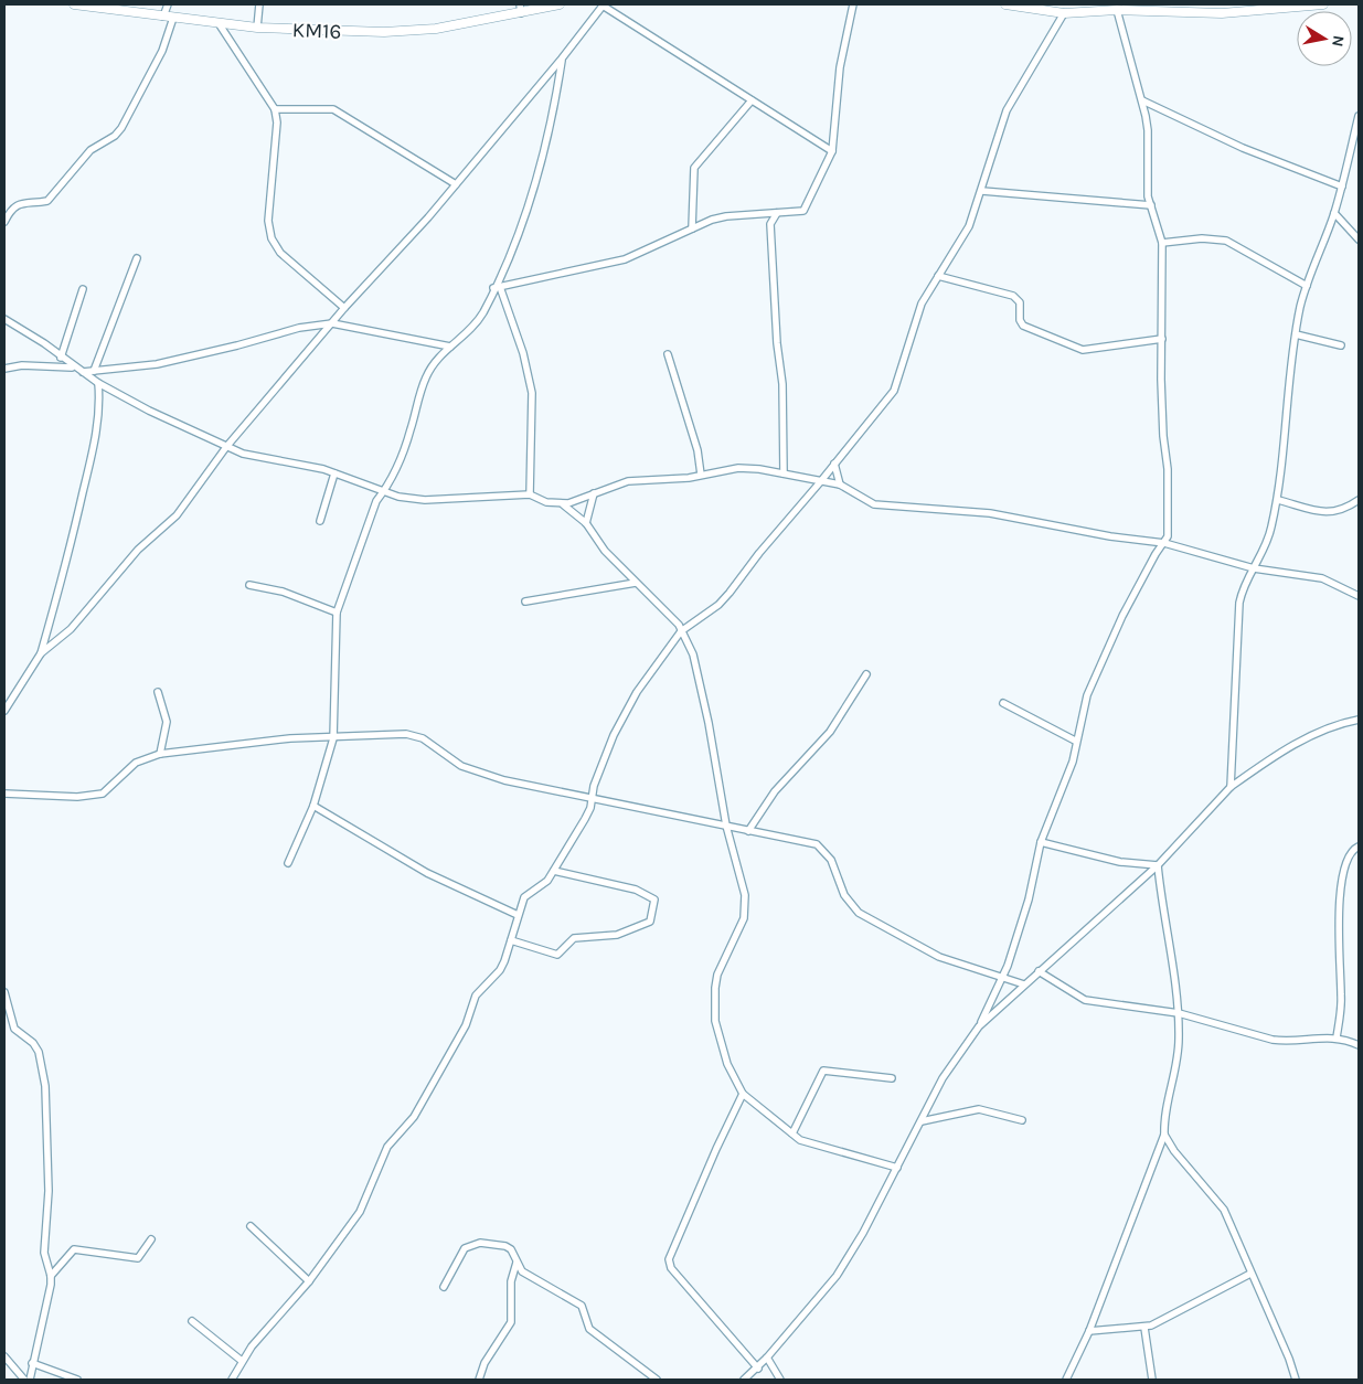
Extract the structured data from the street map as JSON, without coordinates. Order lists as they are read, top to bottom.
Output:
{
  "streets": {
    "street": ["KM16"]
  },
  "north": "right"
}
